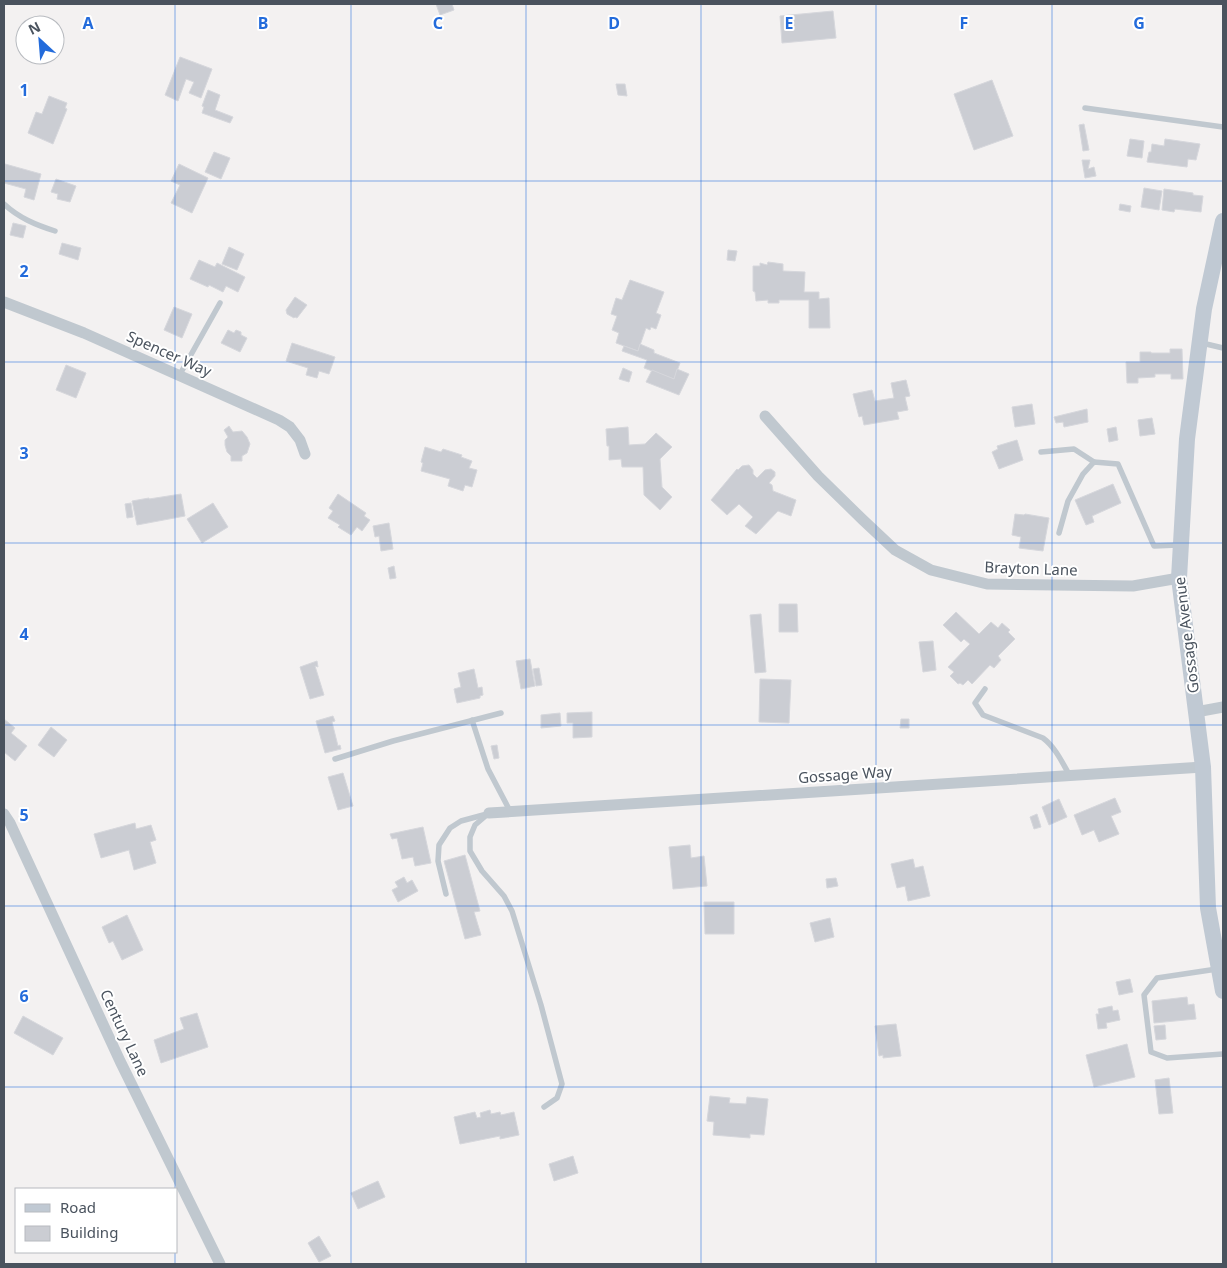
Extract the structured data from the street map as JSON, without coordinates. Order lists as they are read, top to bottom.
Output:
{
  "streets": {
    "street": [
      "Spencer Way",
      "Brayton Lane",
      "Gossage Avenue",
      "Gossage Way",
      "Century Lane"
    ]
  },
  "crossings": [
    ["Brayton Lane", "Gossage Avenue"],
    ["Gossage Avenue", "Gossage Way"]
  ],
  "legend": ["Road", "Building"],
  "north": "top left",
  "grid": {
    "columns": [
      "A",
      "B",
      "C",
      "D",
      "E",
      "F",
      "G"
    ],
    "rows": [
      "1",
      "2",
      "3",
      "4",
      "5",
      "6"
    ]
  }
}
